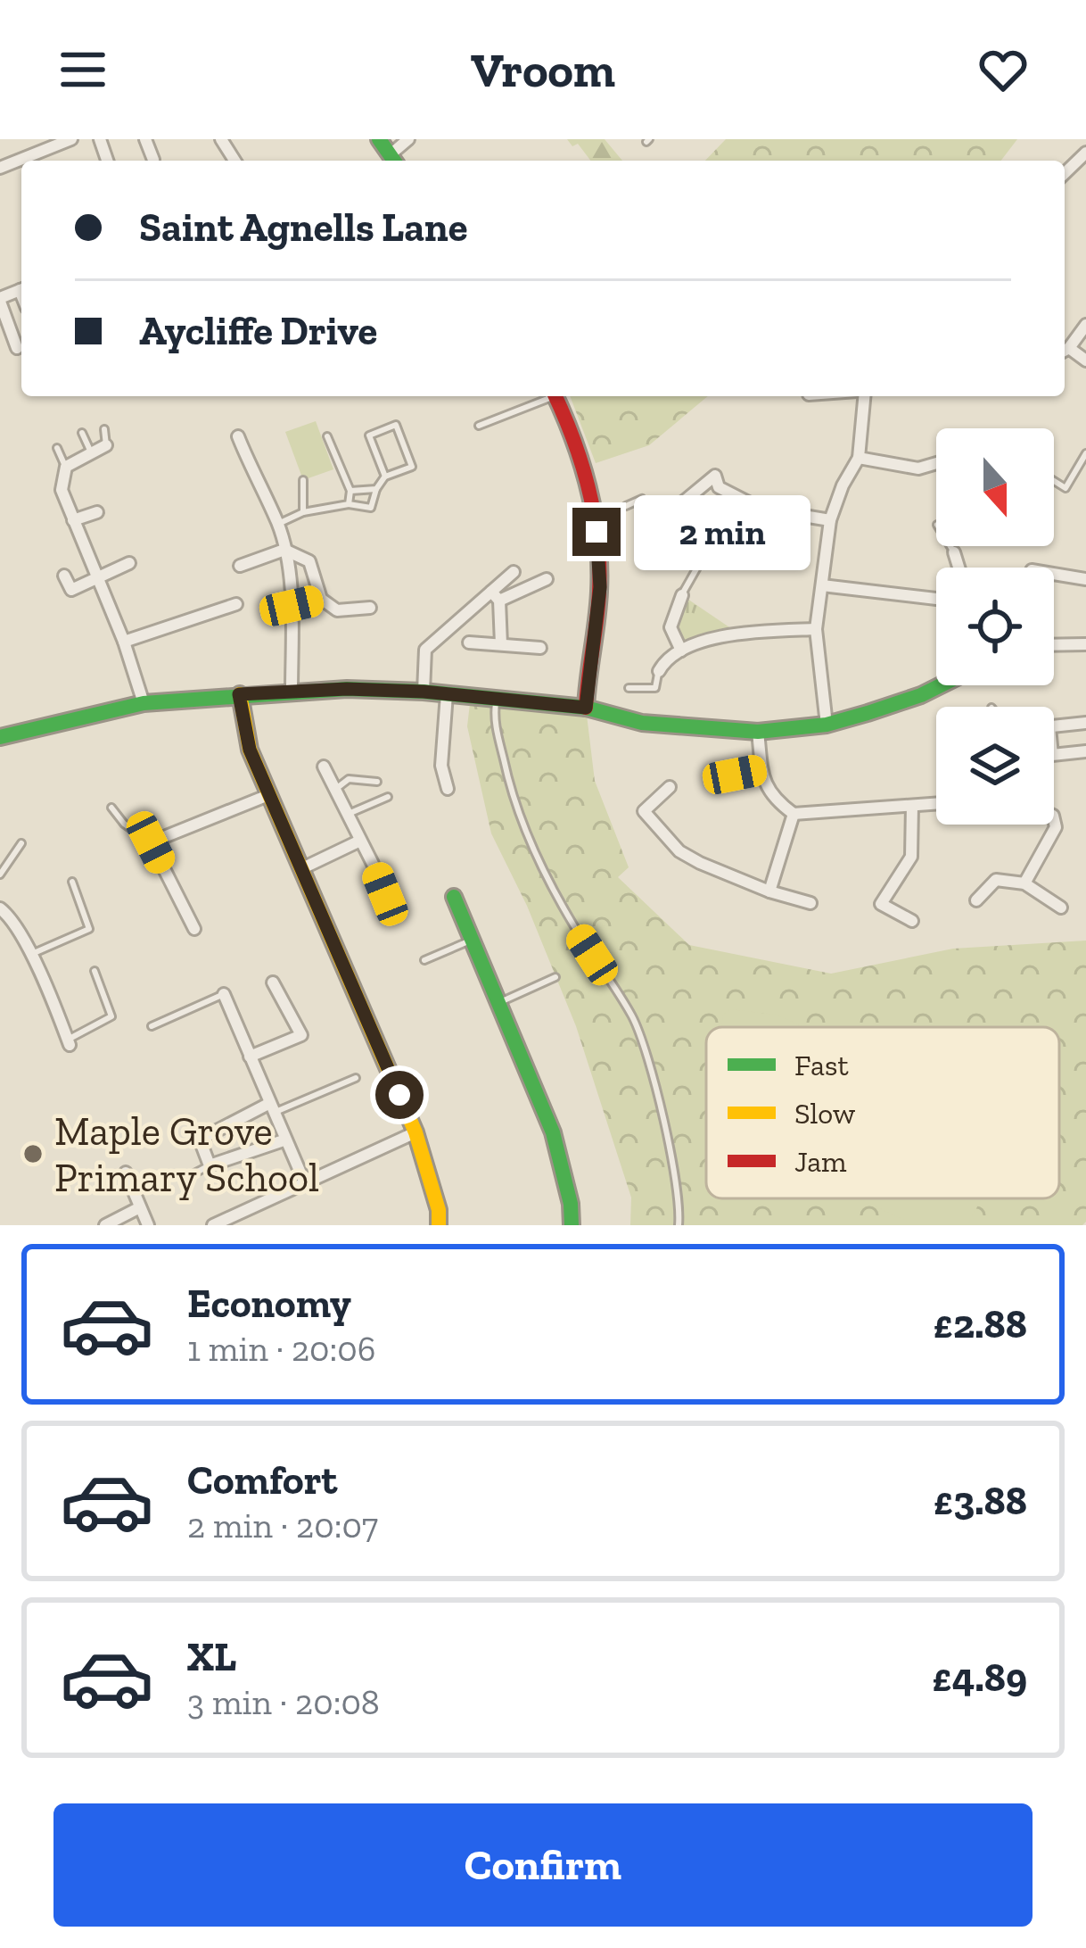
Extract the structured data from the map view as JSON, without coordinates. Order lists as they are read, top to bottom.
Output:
{
  "places": ["Maple Grove Primary School"],
  "legend": ["Fast", "Slow", "Jam"],
  "north": "bottom",
  "page": {
    "header": "Vroom",
    "banner": ["Saint Agnells Lane", "Aycliffe Drive"],
    "bubble": "2 min",
    "list": [
      {
        "name": "Economy",
        "note": "1 min · 20:06",
        "value": "£2.88"
      },
      {
        "name": "Comfort",
        "note": "2 min · 20:07",
        "value": "£3.88"
      },
      {
        "name": "XL",
        "note": "3 min · 20:08",
        "value": "£4.89"
      }
    ],
    "buttons": "Confirm"
  }
}
